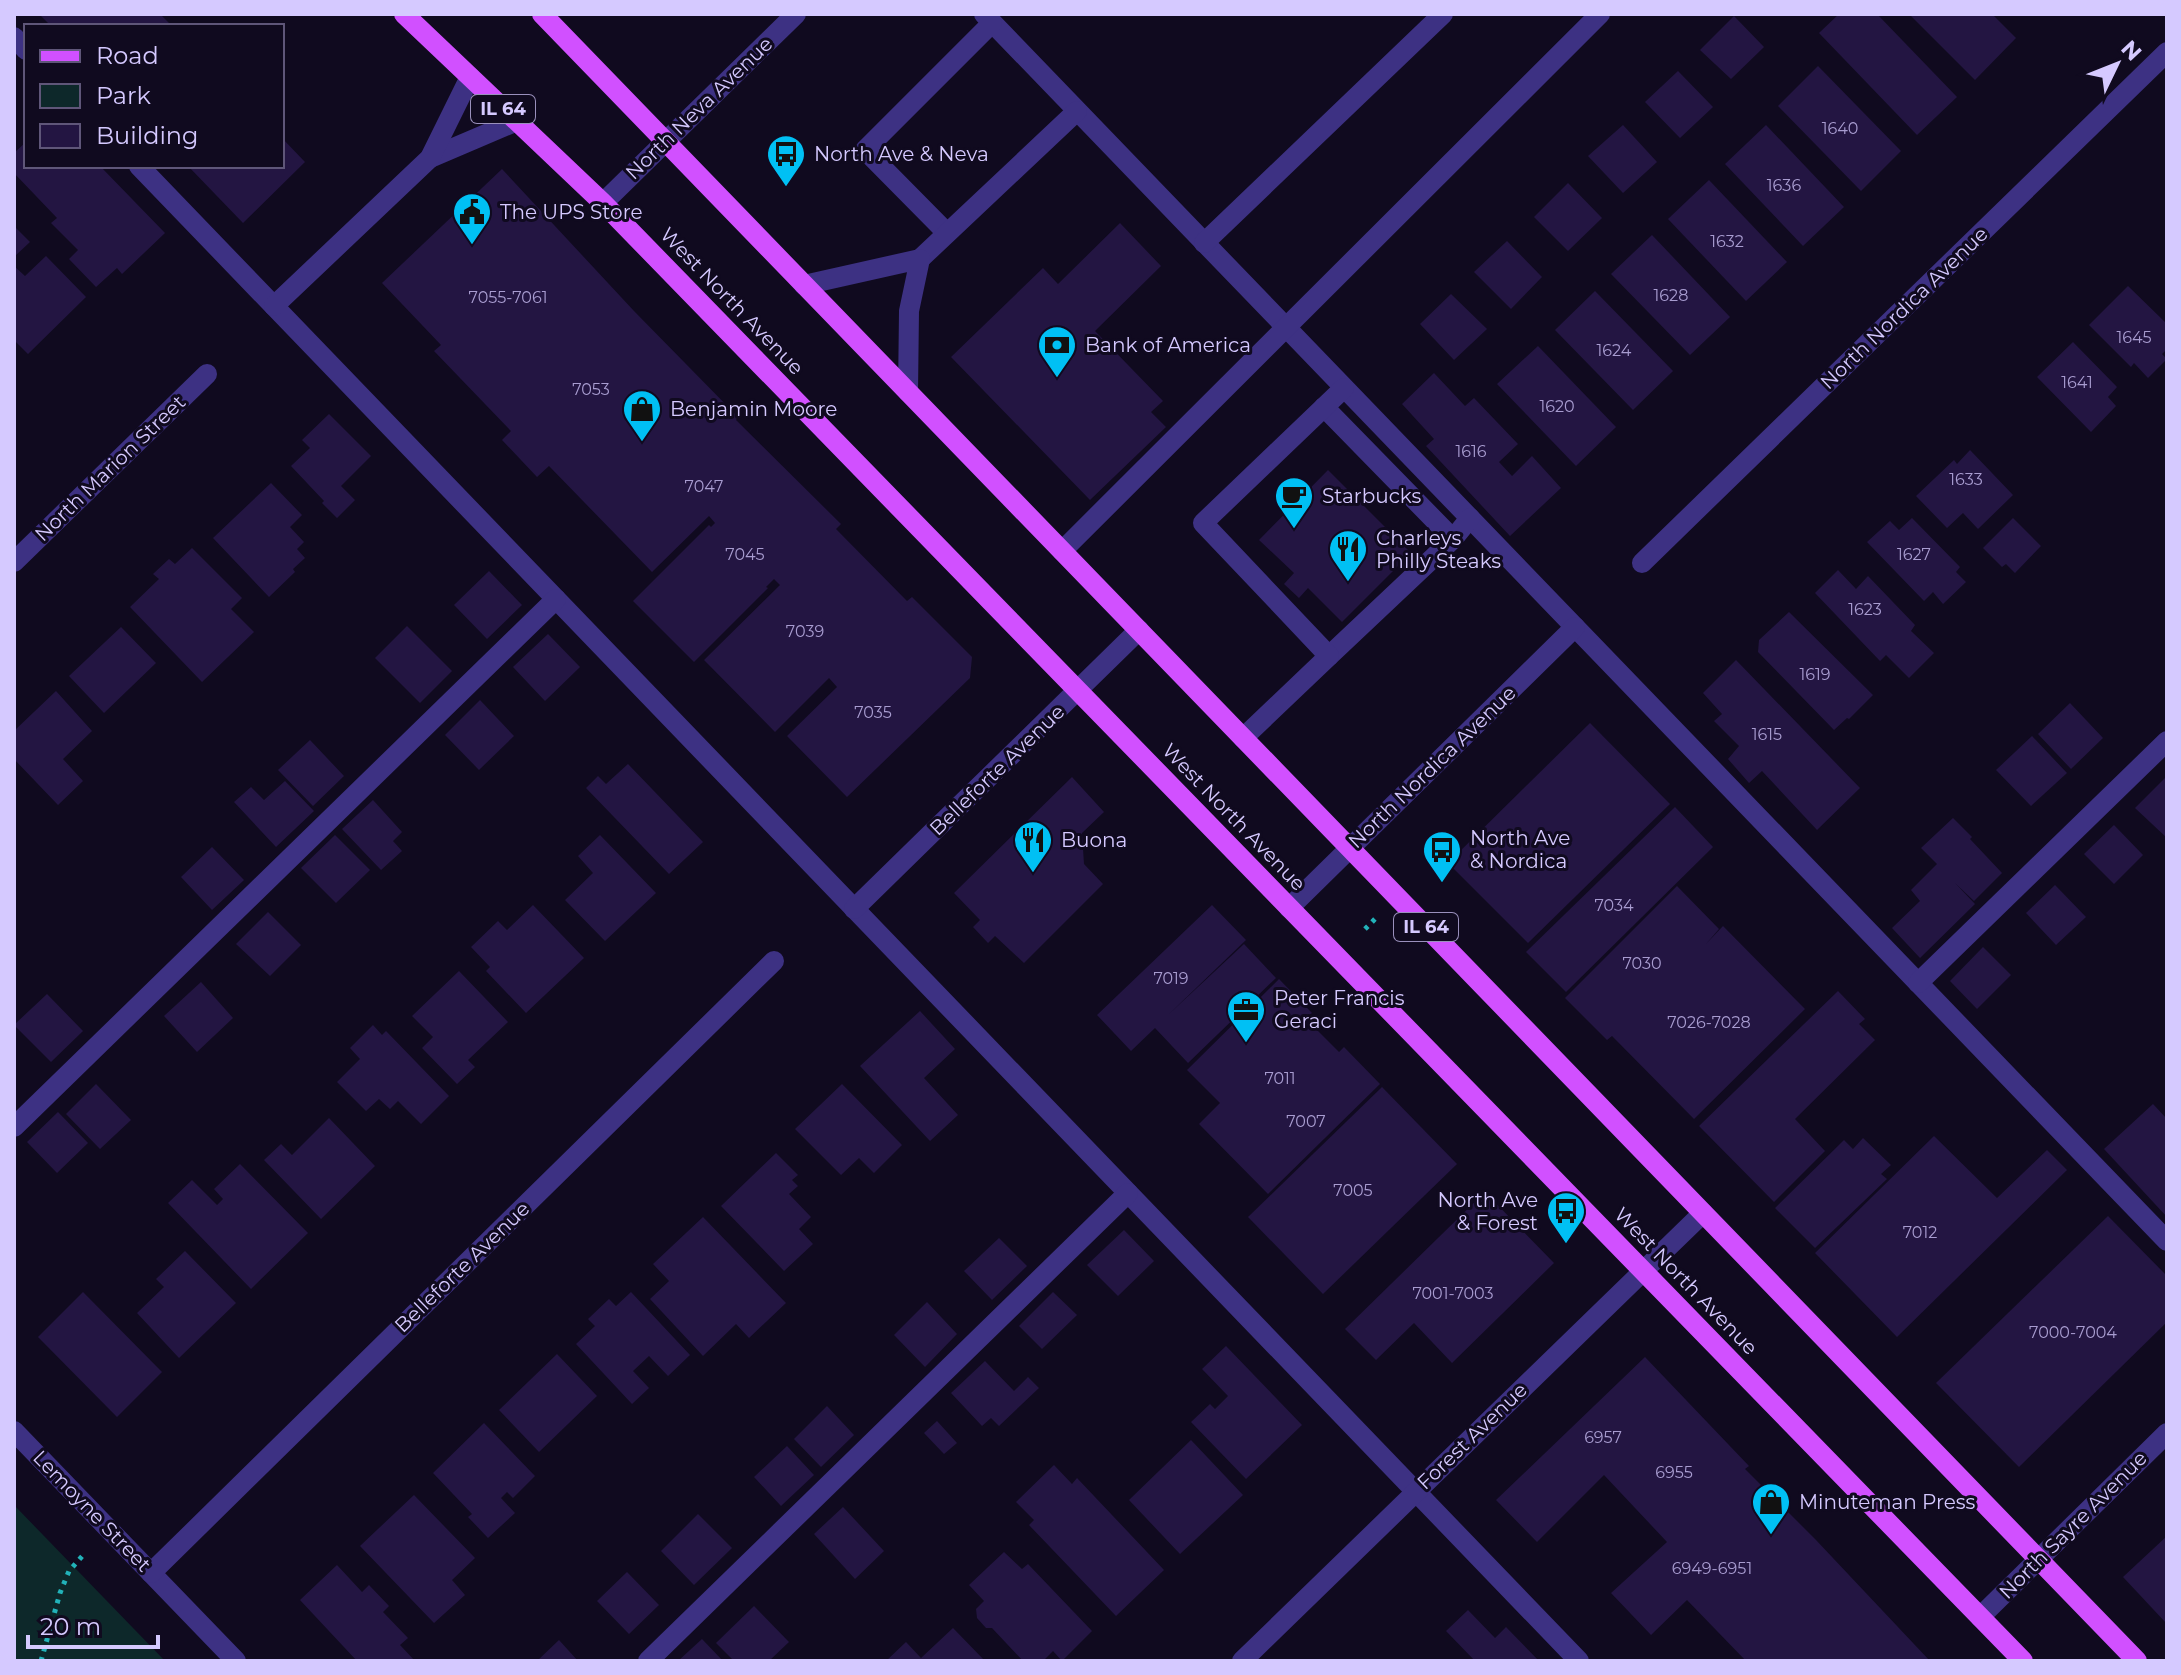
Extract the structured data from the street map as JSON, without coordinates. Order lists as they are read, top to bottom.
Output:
{
  "streets": {
    "main road": ["IL 64", "West North Avenue"],
    "street": [
      "North Neva Avenue",
      "North Nordica Avenue",
      "North Marion Street",
      "Belleforte Avenue",
      "Forest Avenue",
      "Lemoyne Street",
      "North Sayre Avenue"
    ]
  },
  "crossings": [
    ["North Neva Avenue", "IL 64"],
    ["North Neva Avenue", "West North Avenue"],
    ["IL 64", "North Nordica Avenue"],
    ["IL 64", "Belleforte Avenue"],
    ["IL 64", "Forest Avenue"],
    ["IL 64", "North Sayre Avenue"],
    ["West North Avenue", "North Nordica Avenue"],
    ["West North Avenue", "Belleforte Avenue"],
    ["West North Avenue", "Forest Avenue"],
    ["West North Avenue", "North Sayre Avenue"],
    ["Belleforte Avenue", "Lemoyne Street"]
  ],
  "places": {
    "bus stop": ["North Ave & Neva", "North Ave & Nordica", "North Ave & Forest"],
    "public building": ["The UPS Store"],
    "bank": ["Bank of America"],
    "shop": ["Benjamin Moore", "Minuteman Press"],
    "cafe": ["Starbucks"],
    "restaurant": ["Charleys Philly Steaks", "Buona"],
    "office": ["Peter Francis Geraci"]
  },
  "house_numbers": [
    "1640",
    "1636",
    "1632",
    "1628",
    "7055-7061",
    "1645",
    "1624",
    "1641",
    "7053",
    "1620",
    "1616",
    "1633",
    "7047",
    "7045",
    "1627",
    "1623",
    "7039",
    "1619",
    "7035",
    "1615",
    "7034",
    "7030",
    "7019",
    "7026-7028",
    "7011",
    "7007",
    "7005",
    "7012",
    "7001-7003",
    "7000-7004",
    "6957",
    "6955",
    "6949-6951"
  ],
  "legend": ["Road", "Park", "Building"],
  "scale_bar": "20 m",
  "north": "top right"
}
